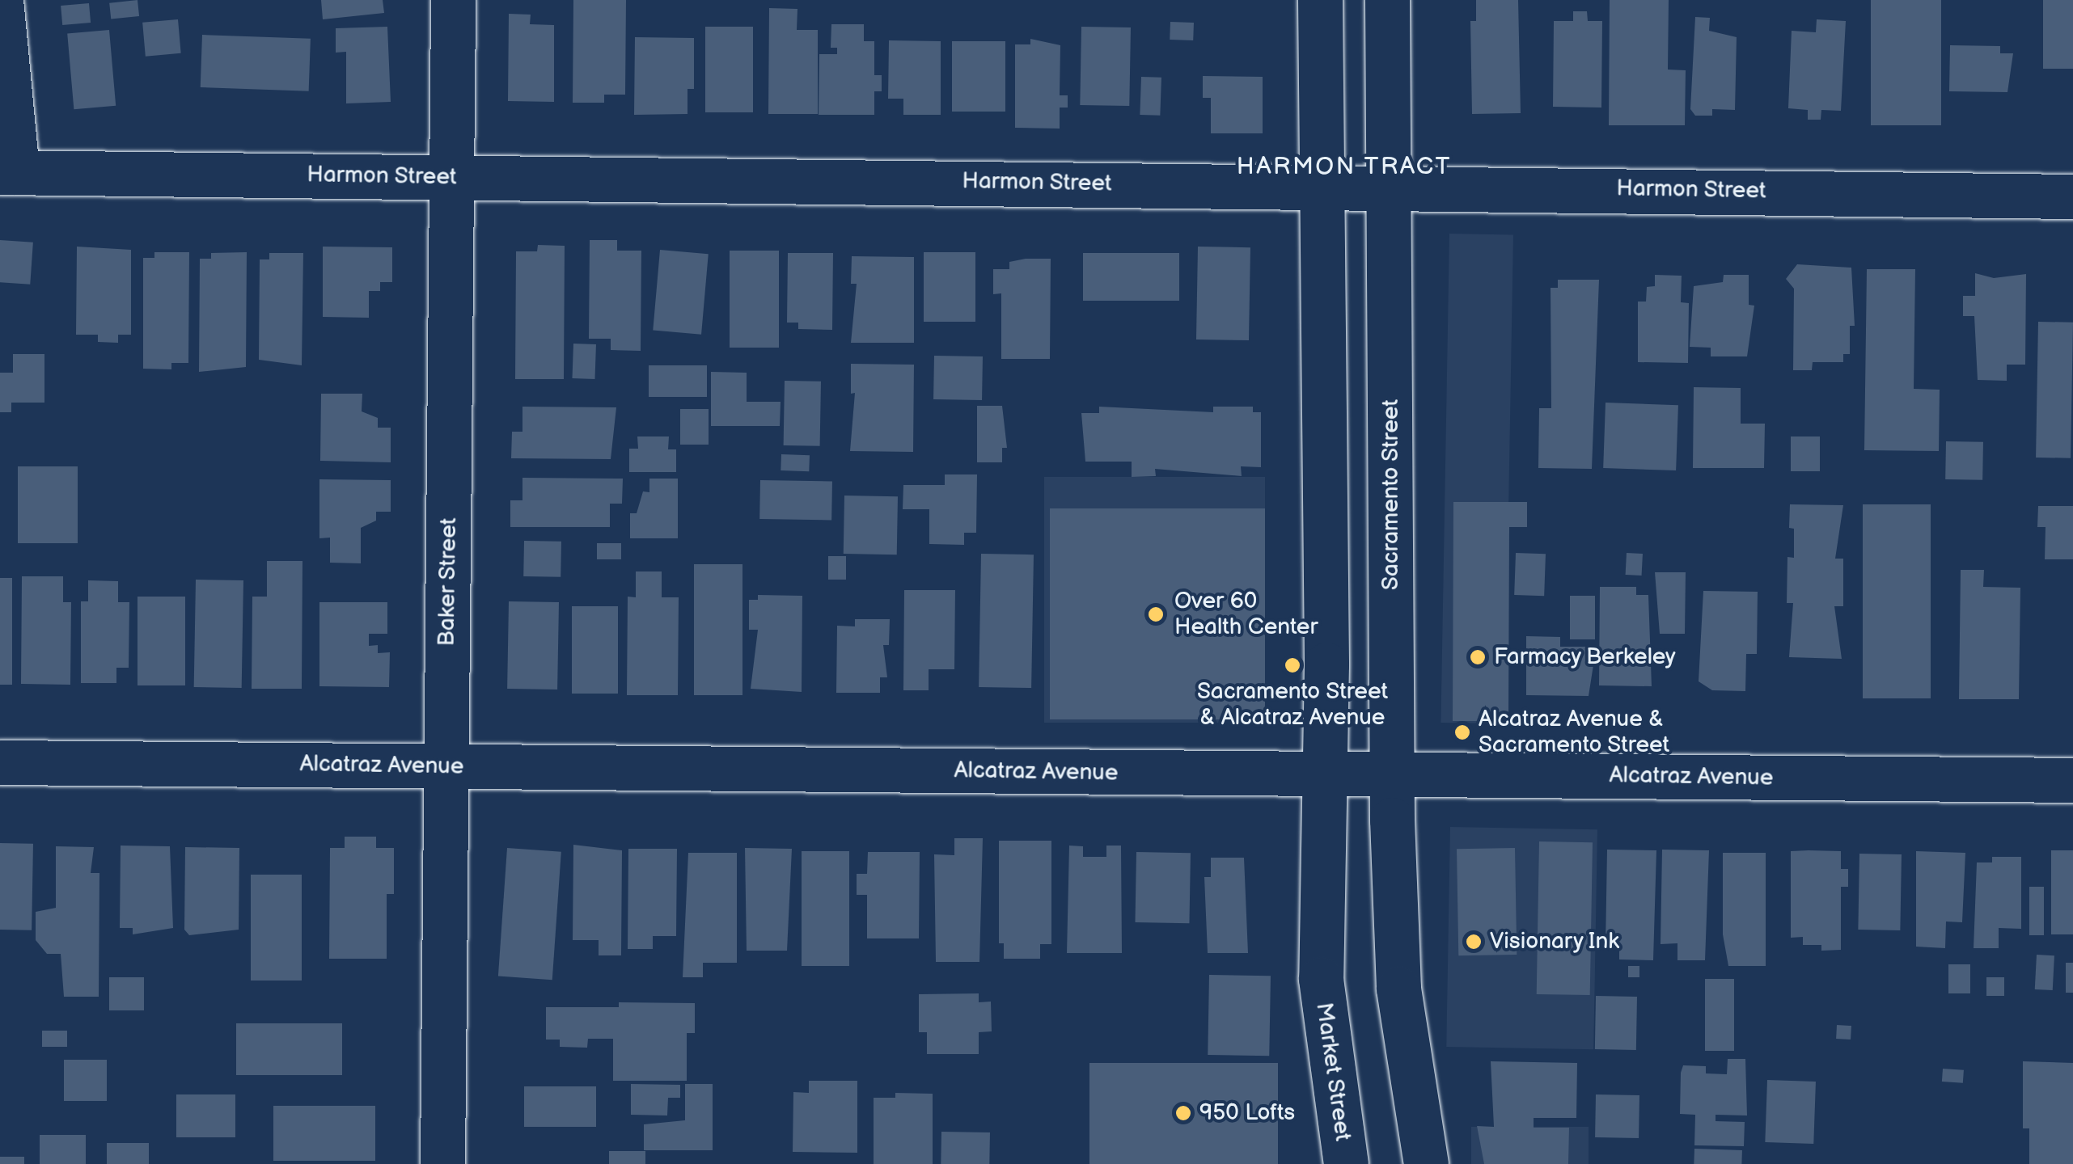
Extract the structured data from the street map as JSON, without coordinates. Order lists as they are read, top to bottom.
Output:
{
  "streets": {
    "street": [
      "Harmon Street",
      "Sacramento Street",
      "Baker Street",
      "Alcatraz Avenue",
      "Market Street"
    ]
  },
  "crossings": [
    ["Harmon Street", "Sacramento Street"],
    ["Harmon Street", "Baker Street"],
    ["Sacramento Street", "Alcatraz Avenue"],
    ["Baker Street", "Alcatraz Avenue"],
    ["Alcatraz Avenue", "Market Street"]
  ],
  "districts": ["HARMON TRACT"],
  "places": [
    "Over 60 Health Center",
    "Farmacy Berkeley",
    "Sacramento Street & Alcatraz Avenue",
    "Alcatraz Avenue & Sacramento Street",
    "Visionary Ink",
    "950 Lofts"
  ]
}
